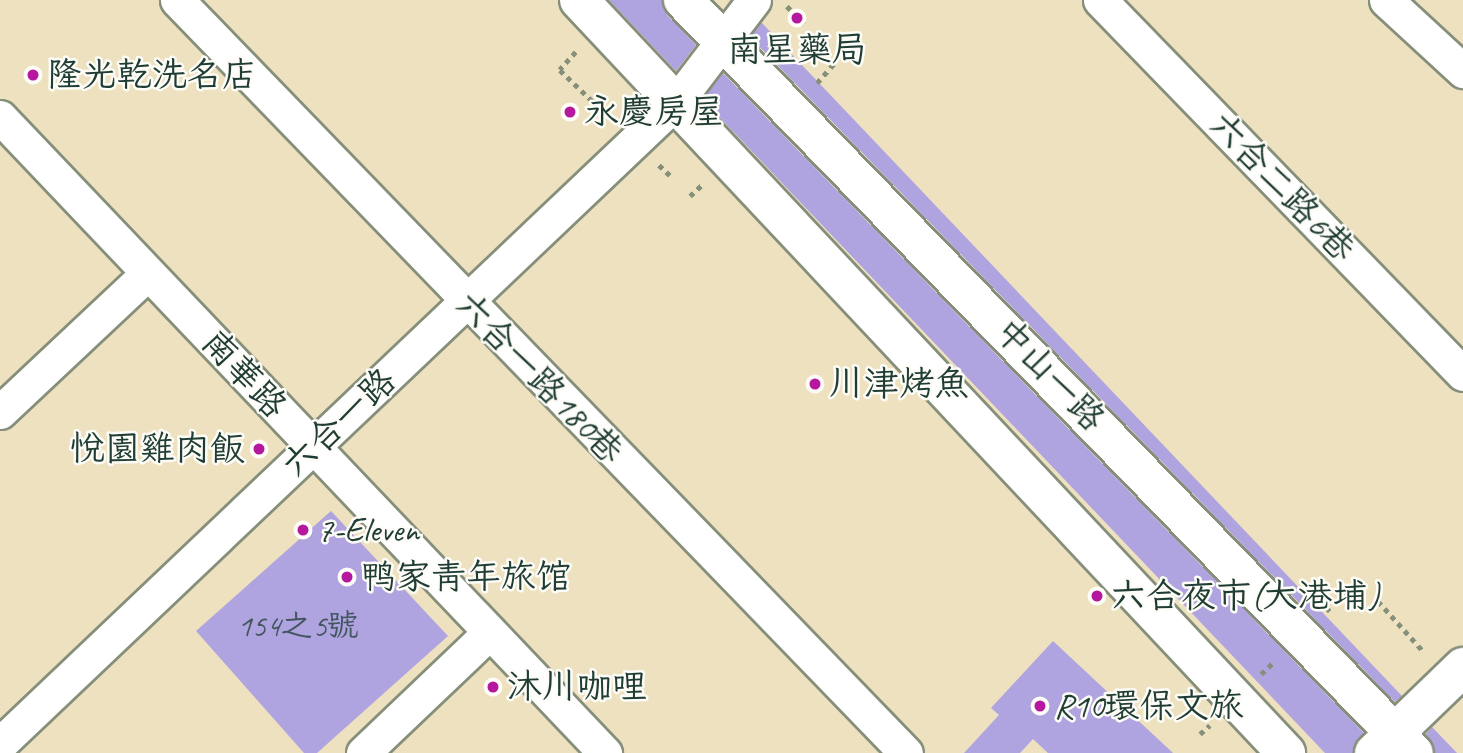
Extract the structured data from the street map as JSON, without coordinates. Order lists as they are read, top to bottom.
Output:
{
  "streets": {
    "main road": ["中山一路"],
    "street": [
      "六合二路6巷",
      "南華路",
      "六合一路180巷",
      "六合一路"
    ]
  },
  "crossings": [
    ["南華路", "六合一路"],
    ["中山一路", "六合一路"],
    ["六合一路180巷", "六合一路"]
  ],
  "places": [
    "南星藥局",
    "隆光乾洗名店",
    "永慶房屋",
    "川津烤魚",
    "悦園雞肉飯",
    "7-Eleven",
    "鸭家青年旅馆",
    "六合夜市(大港埔)",
    "沐川咖哩",
    "R10環保文旅"
  ],
  "house_numbers": ["154之5號"]
}
